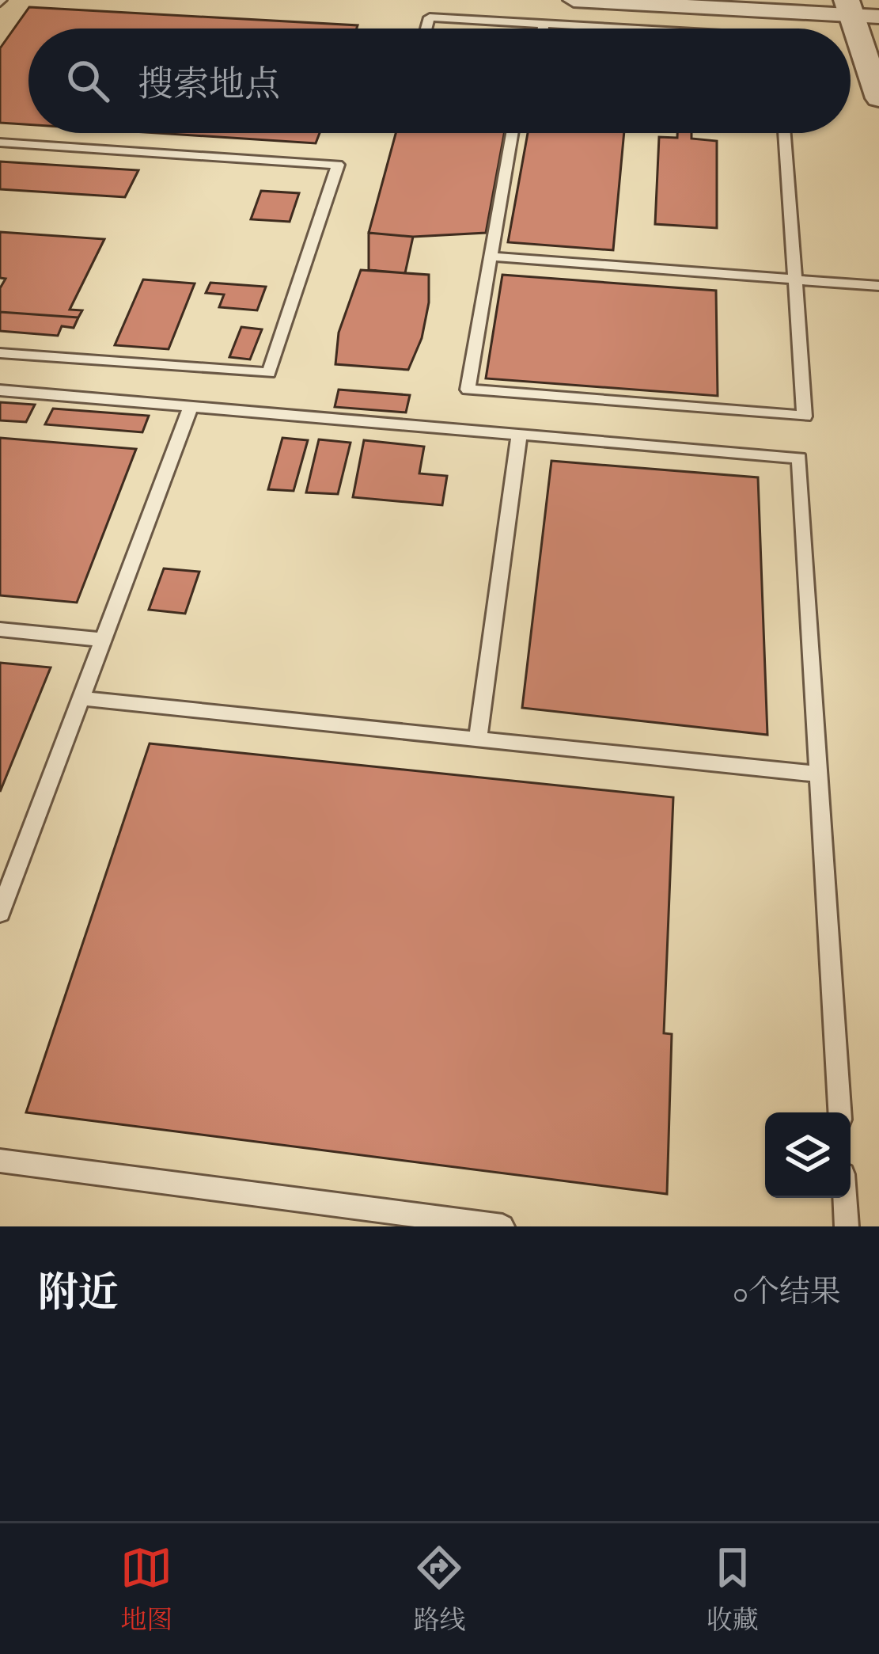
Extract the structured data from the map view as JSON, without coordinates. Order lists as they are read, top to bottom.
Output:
{
  "page": {
    "search": "搜索地点",
    "heading": ["附近", "0个结果"],
    "nav": ["地图", "路线", "收藏"]
  }
}
